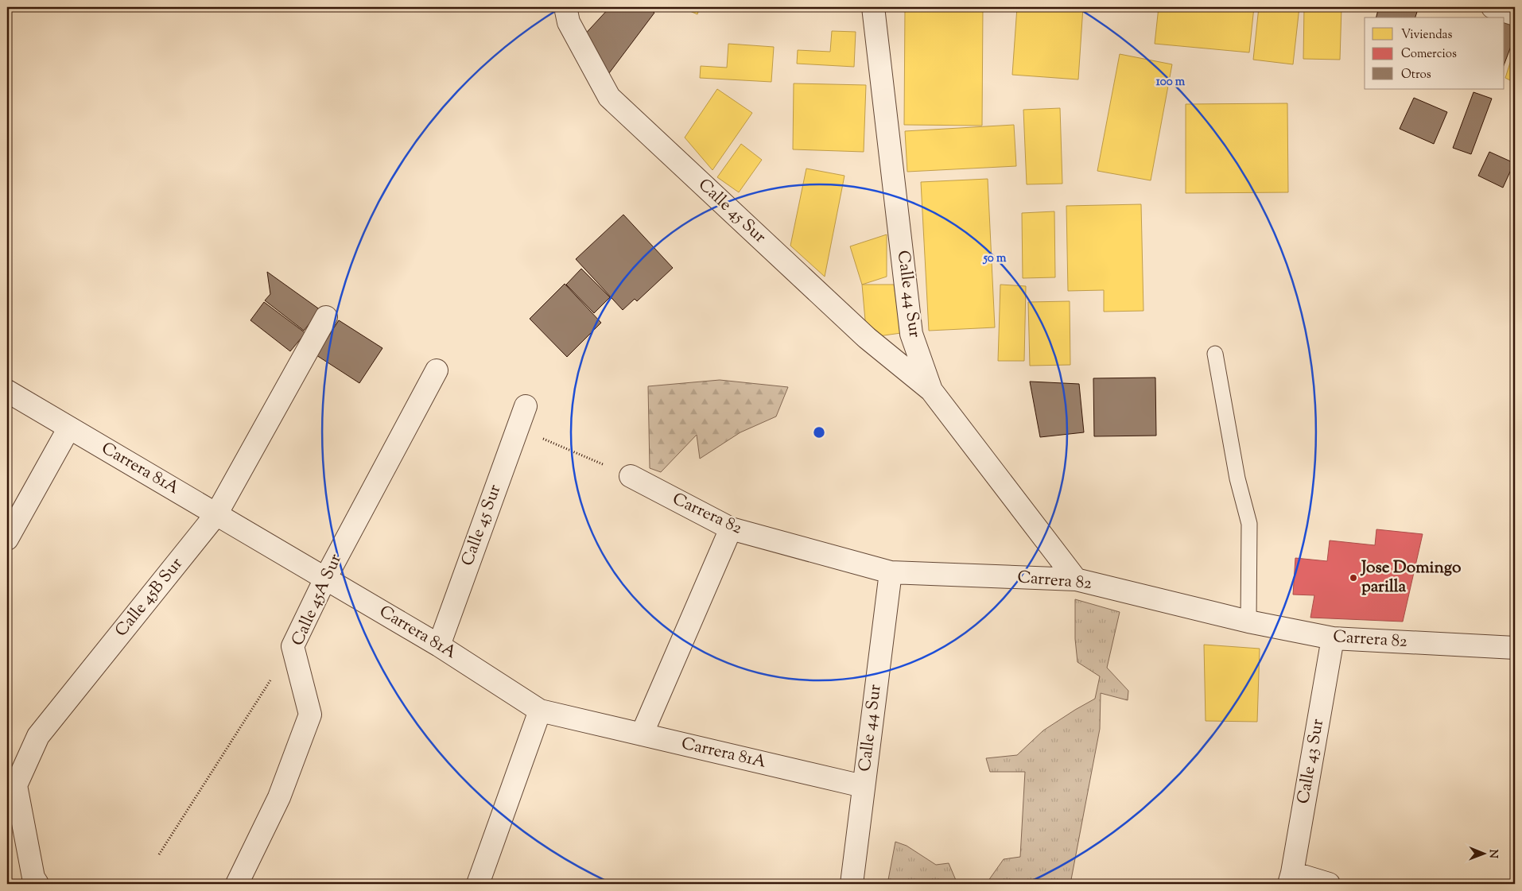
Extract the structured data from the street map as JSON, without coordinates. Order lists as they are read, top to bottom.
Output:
{
  "streets": {
    "street": [
      "Calle 45 Sur",
      "Calle 44 Sur",
      "Carrera 81A",
      "Carrera 82",
      "Calle 45B Sur",
      "Calle 45A Sur",
      "Calle 43 Sur"
    ]
  },
  "crossings": [
    ["Calle 45 Sur", "Calle 44 Sur"],
    ["Calle 45 Sur", "Carrera 81A"],
    ["Calle 44 Sur", "Carrera 81A"],
    ["Calle 44 Sur", "Carrera 82"],
    ["Carrera 81A", "Calle 45B Sur"],
    ["Carrera 81A", "Calle 45A Sur"],
    ["Carrera 82", "Calle 43 Sur"]
  ],
  "places": ["Jose Domingo parilla"],
  "legend": ["Viviendas", "Comercios", "Otros"],
  "north": "right",
  "rings": ["100 m", "50 m"]
}
